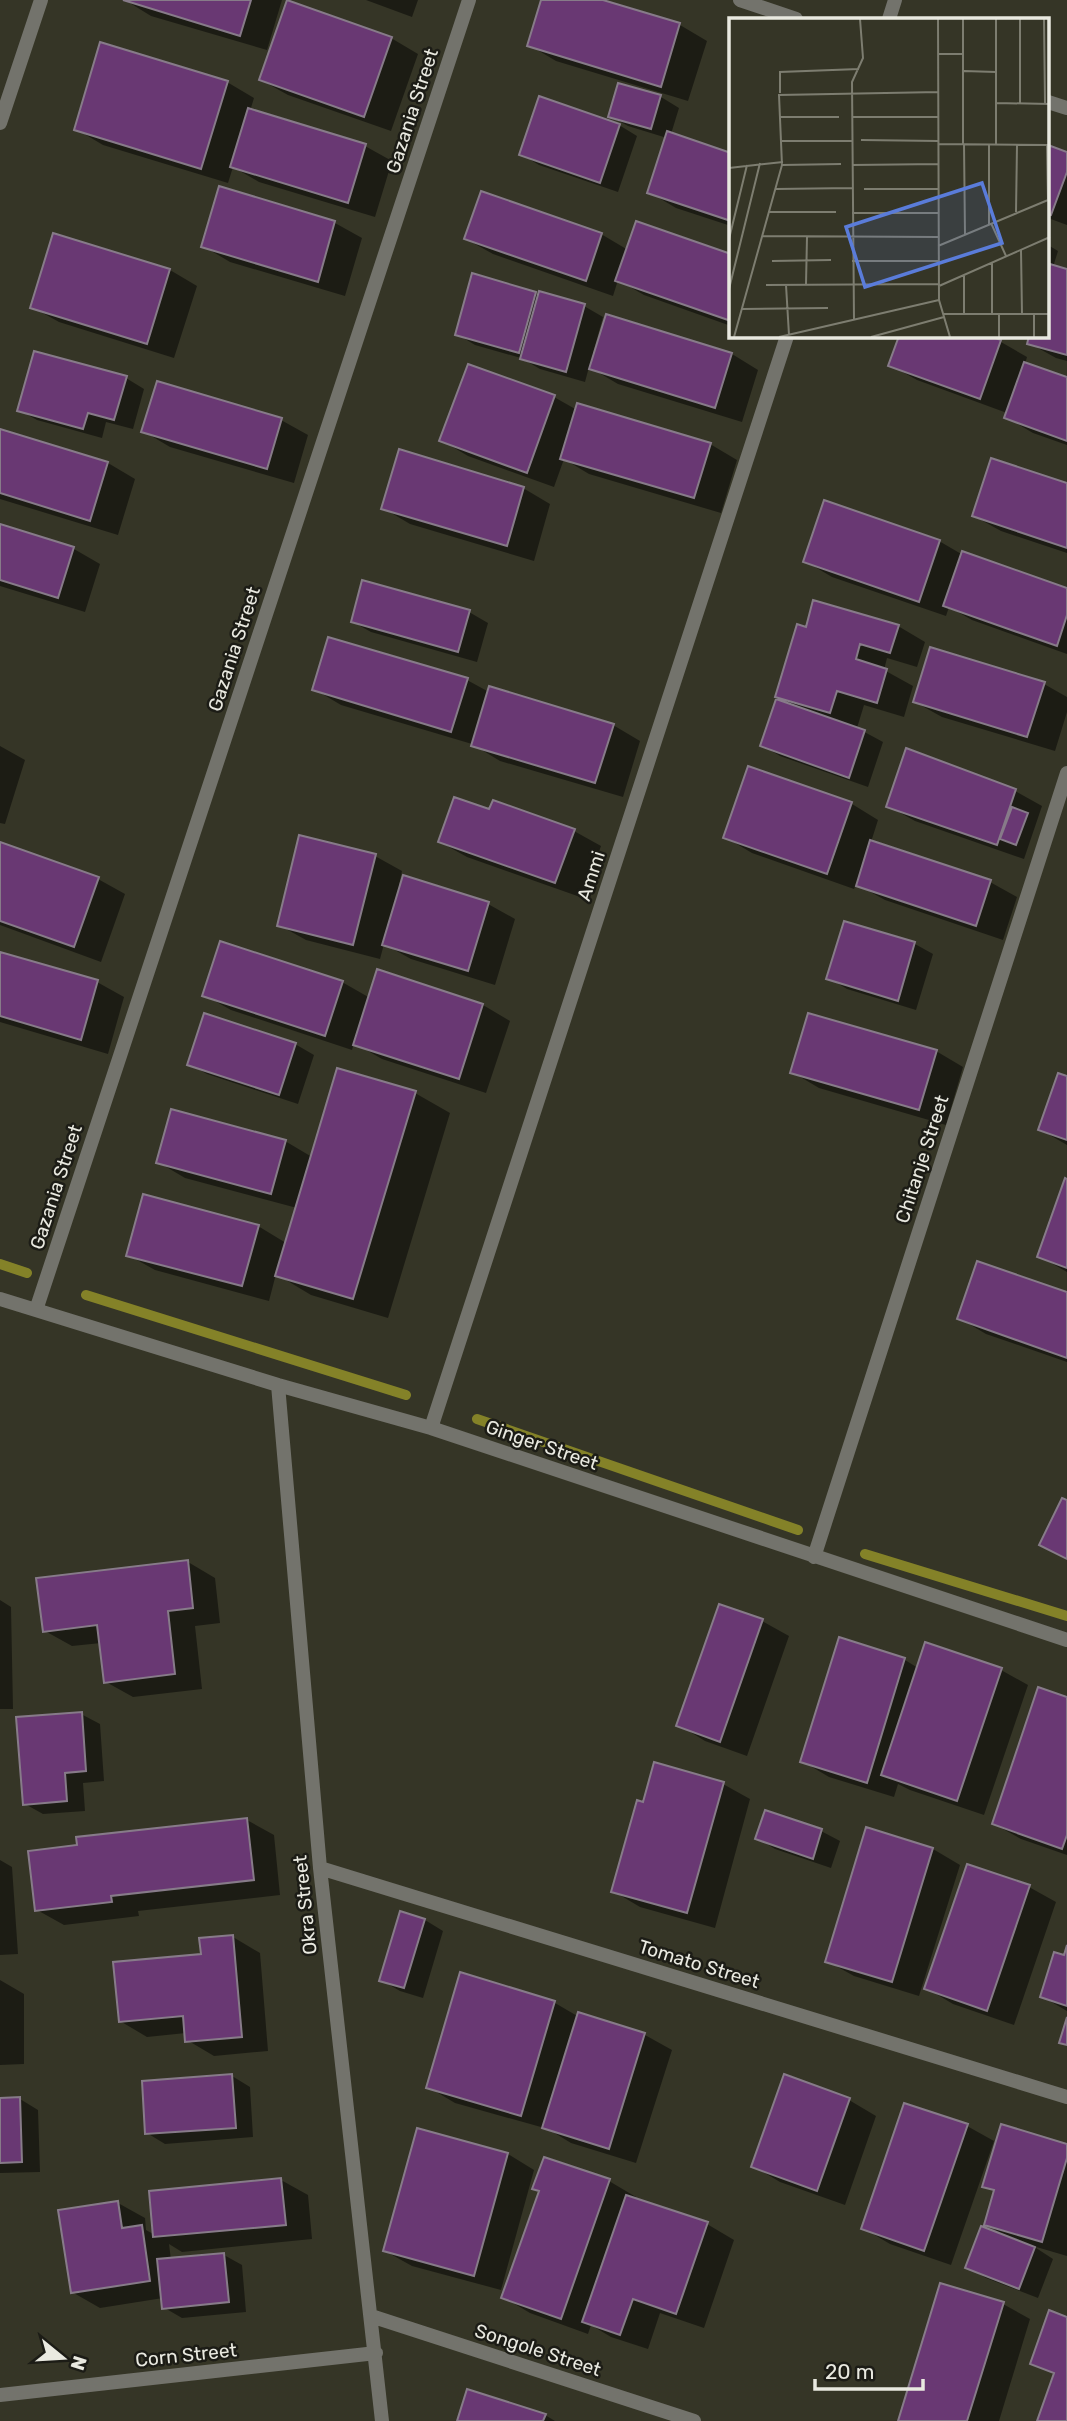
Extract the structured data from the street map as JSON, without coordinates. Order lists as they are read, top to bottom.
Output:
{
  "streets": {
    "street": [
      "Gazania Street",
      "Ammi",
      "Chitanje Street",
      "Ginger Street",
      "Okra Street",
      "Tomato Street",
      "Songole Street",
      "Corn Street"
    ]
  },
  "crossings": [
    ["Gazania Street", "Ginger Street"],
    ["Ammi", "Ginger Street"],
    ["Chitanje Street", "Ginger Street"],
    ["Ginger Street", "Okra Street"],
    ["Okra Street", "Tomato Street"],
    ["Okra Street", "Songole Street"],
    ["Okra Street", "Corn Street"]
  ],
  "scale_bar": "20 m",
  "north": "right"
}
